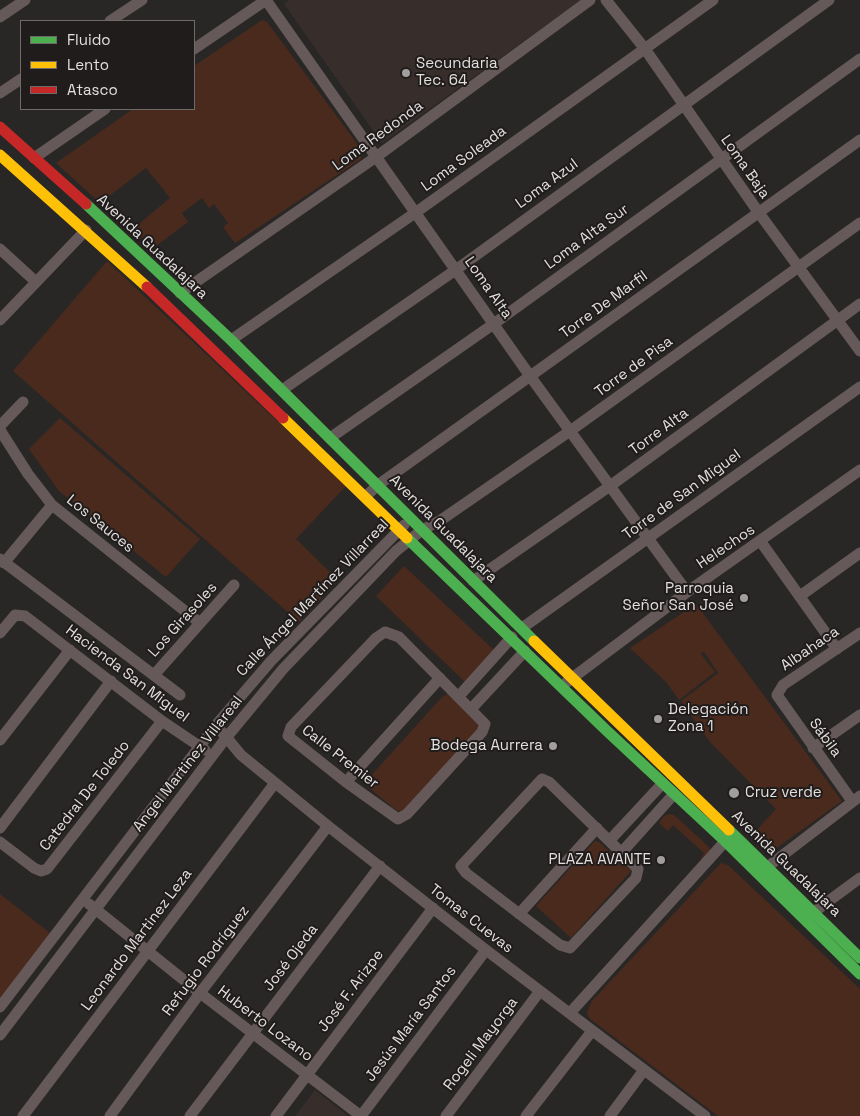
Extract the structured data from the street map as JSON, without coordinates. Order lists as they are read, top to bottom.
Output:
{
  "streets": {
    "main road": ["Avenida Guadalajara"],
    "street": [
      "Loma Redonda",
      "Loma Soleada",
      "Loma Baja",
      "Loma Azul",
      "Loma Alta Sur",
      "Loma Alta",
      "Torre De Marfil",
      "Torre de Pisa",
      "Torre Alta",
      "Torre de San Miguel",
      "Los Sauces",
      "Helechos",
      "Calle Ángel Martínez Villarreal",
      "Los Girasoles",
      "Albahaca",
      "Hacienda San Miguel",
      "Sábila",
      "Calle Premier",
      "Angel Martinez Villareal",
      "Catedral De Toledo",
      "Tomas Cuevas",
      "Leonardo Martinez Leza",
      "José Ojeda",
      "Refugio Rodríguez",
      "José F. Arizpe",
      "Huberto Lozano",
      "Jesús María Santos",
      "Rogeli Mayorga"
    ]
  },
  "crossings": [
    ["Loma Redonda", "Avenida Guadalajara"],
    ["Loma Redonda", "Loma Alta"],
    ["Loma Soleada", "Loma Baja"],
    ["Loma Soleada", "Avenida Guadalajara"],
    ["Loma Soleada", "Loma Alta"],
    ["Loma Baja", "Loma Azul"],
    ["Loma Baja", "Loma Alta Sur"],
    ["Loma Baja", "Torre De Marfil"],
    ["Loma Baja", "Torre de Pisa"],
    ["Loma Baja", "Torre Alta"],
    ["Loma Azul", "Avenida Guadalajara"],
    ["Loma Azul", "Loma Alta"],
    ["Loma Alta Sur", "Avenida Guadalajara"],
    ["Loma Alta Sur", "Loma Alta"],
    ["Avenida Guadalajara", "Torre De Marfil"],
    ["Avenida Guadalajara", "Torre de Pisa"],
    ["Avenida Guadalajara", "Torre Alta"],
    ["Avenida Guadalajara", "Torre de San Miguel"],
    ["Avenida Guadalajara", "Helechos"],
    ["Avenida Guadalajara", "Calle Ángel Martínez Villarreal"],
    ["Avenida Guadalajara", "Angel Martinez Villareal"],
    ["Loma Alta", "Torre De Marfil"],
    ["Loma Alta", "Torre de Pisa"],
    ["Loma Alta", "Torre Alta"],
    ["Loma Alta", "Torre de San Miguel"],
    ["Loma Alta", "Helechos"],
    ["Torre de Pisa", "Angel Martinez Villareal"],
    ["Los Sauces", "Los Girasoles"],
    ["Calle Ángel Martínez Villarreal", "Hacienda San Miguel"],
    ["Calle Ángel Martínez Villarreal", "Tomas Cuevas"],
    ["Calle Ángel Martínez Villarreal", "Huberto Lozano"],
    ["Albahaca", "Sábila"],
    ["Hacienda San Miguel", "Angel Martinez Villareal"],
    ["Hacienda San Miguel", "Catedral De Toledo"],
    ["Angel Martinez Villareal", "Tomas Cuevas"],
    ["Angel Martinez Villareal", "Huberto Lozano"],
    ["Tomas Cuevas", "Leonardo Martinez Leza"],
    ["Tomas Cuevas", "José Ojeda"],
    ["Tomas Cuevas", "Refugio Rodríguez"],
    ["Tomas Cuevas", "José F. Arizpe"],
    ["Tomas Cuevas", "Jesús María Santos"],
    ["Tomas Cuevas", "Rogeli Mayorga"],
    ["Leonardo Martinez Leza", "Huberto Lozano"],
    ["José Ojeda", "Huberto Lozano"],
    ["Refugio Rodríguez", "Huberto Lozano"],
    ["José F. Arizpe", "Huberto Lozano"],
    ["Huberto Lozano", "Jesús María Santos"]
  ],
  "places": [
    "Secundaria Tec. 64",
    "Parroquia Señor San José",
    "Delegación Zona 1",
    "Bodega Aurrera",
    "Cruz verde",
    "PLAZA AVANTE"
  ],
  "legend": ["Fluido", "Lento", "Atasco"]
}
